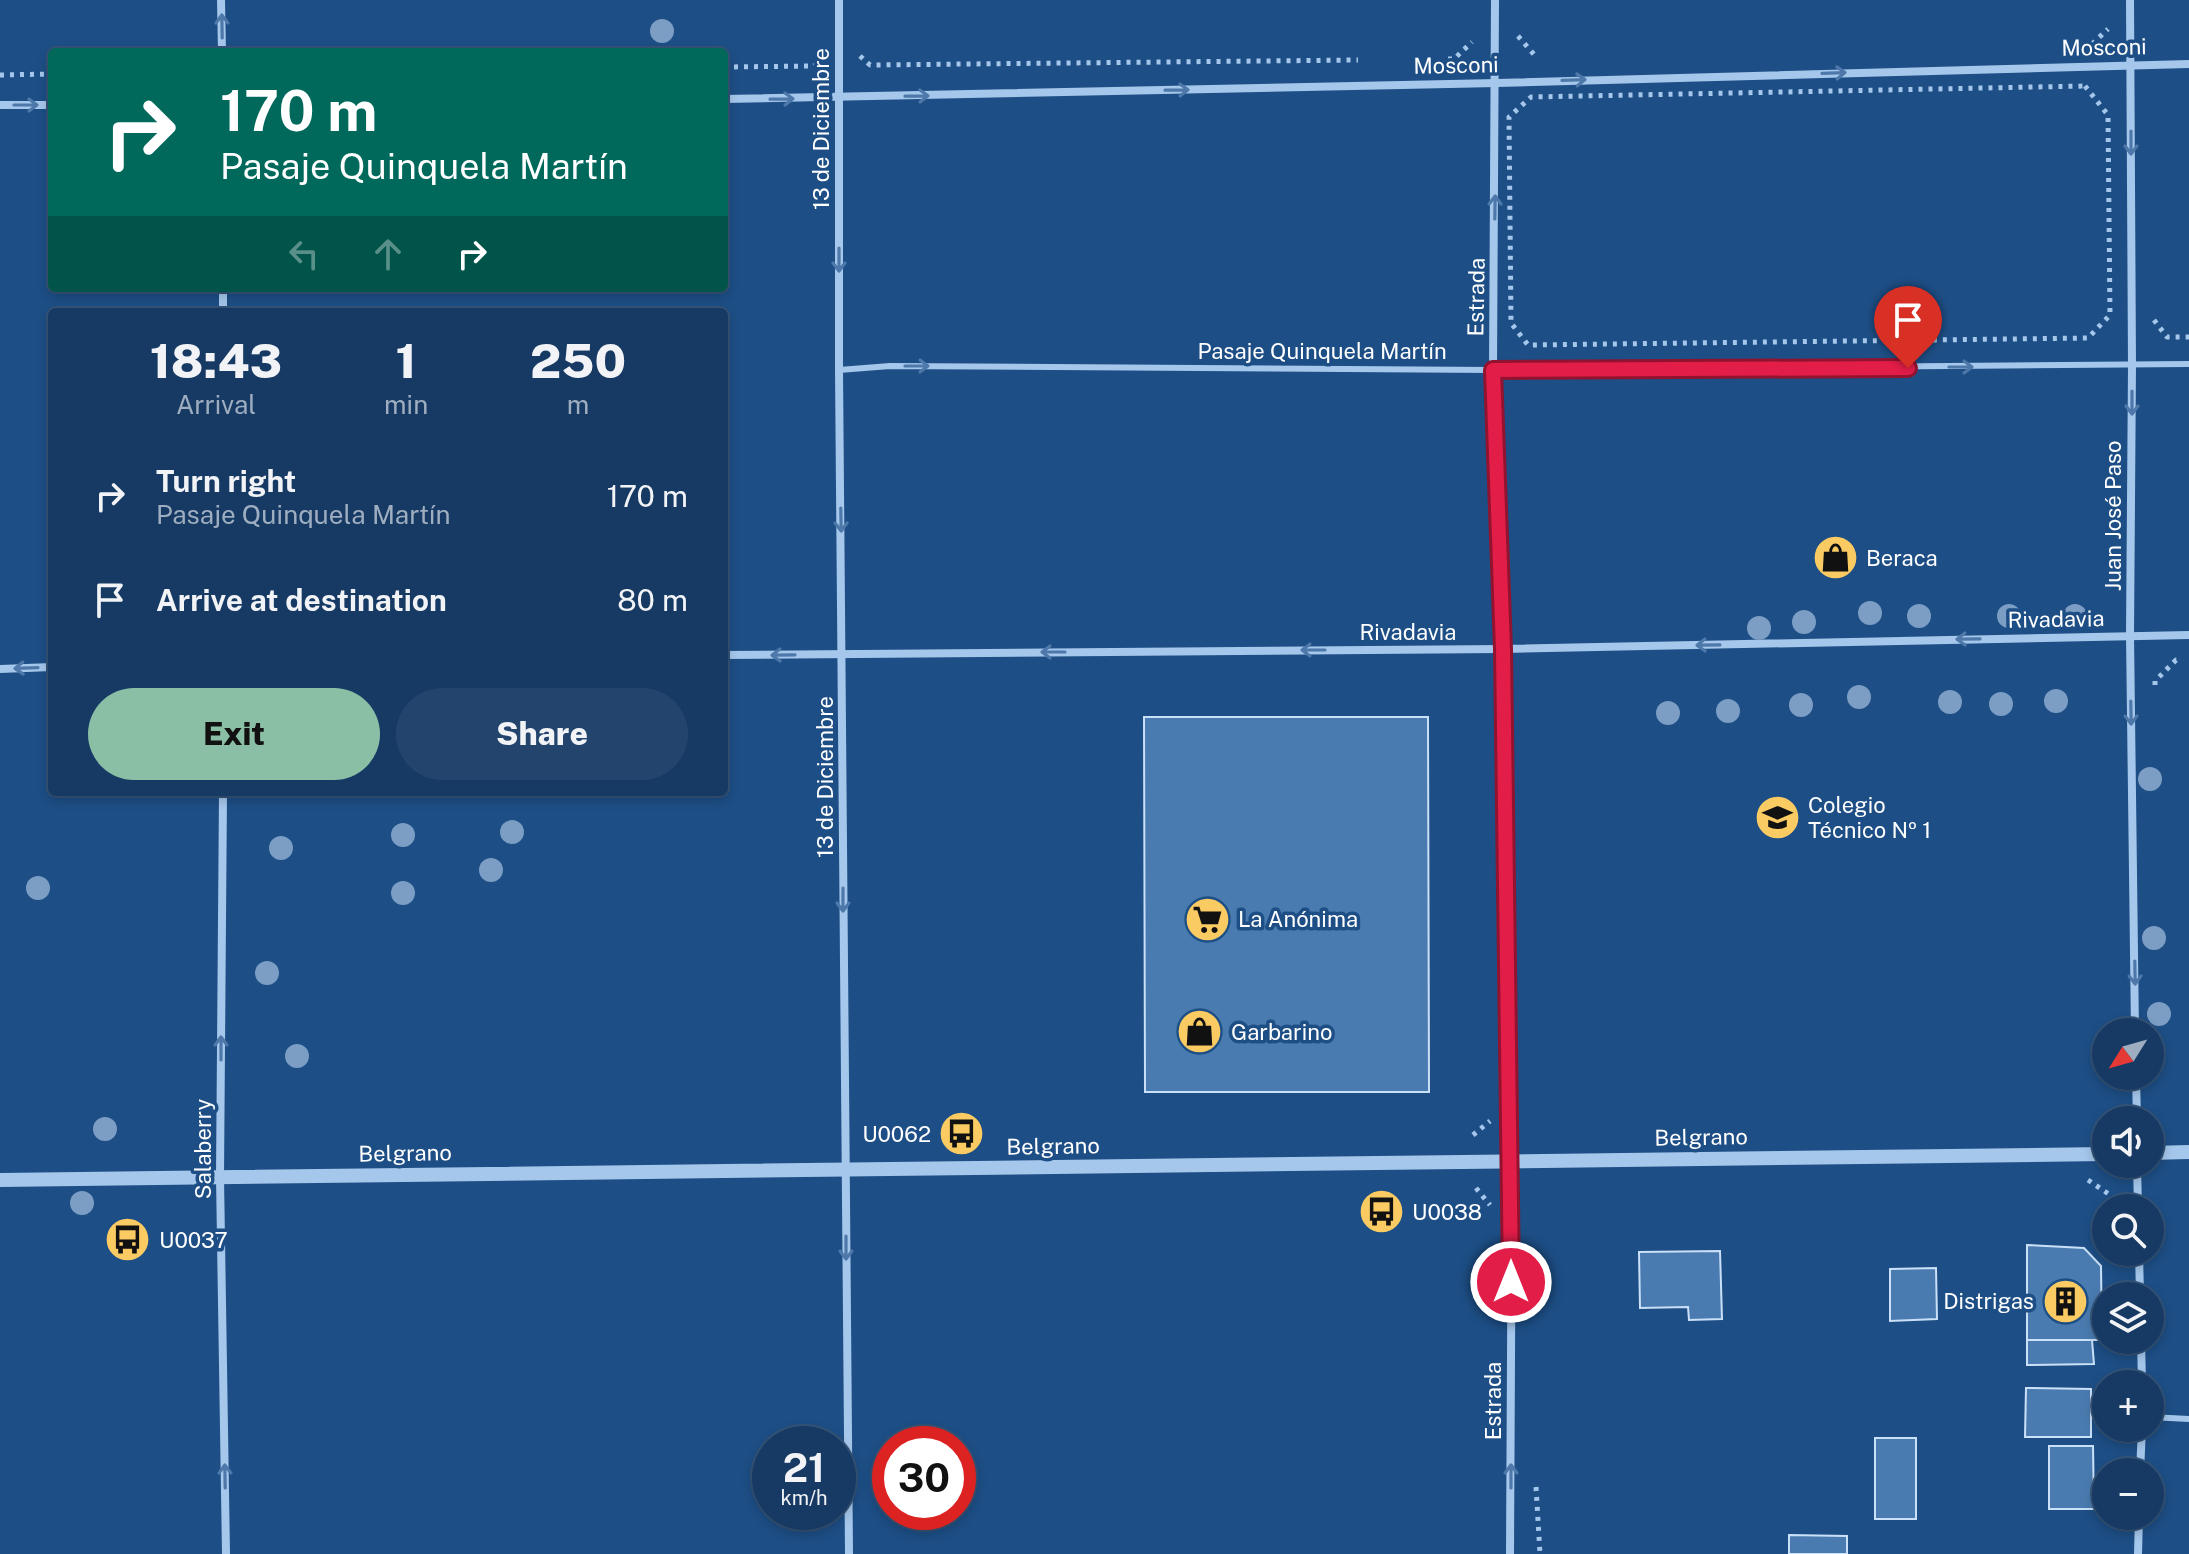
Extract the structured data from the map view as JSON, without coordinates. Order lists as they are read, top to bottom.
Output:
{
  "streets": {
    "street": [
      "Mosconi",
      "13 de Diciembre",
      "Estrada",
      "Juan José Paso",
      "Rivadavia",
      "Belgrano",
      "Salaberry"
    ],
    "lane": ["Pasaje Quinquela Martín"]
  },
  "crossings": [
    ["Mosconi", "13 de Diciembre"],
    ["Mosconi", "Estrada"],
    ["Mosconi", "Juan José Paso"],
    ["13 de Diciembre", "Pasaje Quinquela Martín"],
    ["13 de Diciembre", "Rivadavia"],
    ["13 de Diciembre", "Belgrano"],
    ["Estrada", "Pasaje Quinquela Martín"],
    ["Estrada", "Rivadavia"],
    ["Estrada", "Belgrano"],
    ["Pasaje Quinquela Martín", "Juan José Paso"],
    ["Juan José Paso", "Rivadavia"],
    ["Belgrano", "Salaberry"]
  ],
  "one_way": [
    "Mosconi",
    "13 de Diciembre",
    "Estrada",
    "Pasaje Quinquela Martín",
    "Juan José Paso",
    "Rivadavia",
    "Salaberry"
  ],
  "places": {
    "shop": ["Beraca", "Garbarino"],
    "school or university": ["Colegio Técnico Nº 1"],
    "supermarket": ["La Anónima"],
    "bus stop": ["U0062", "U0038", "U0037"],
    "building": ["Distrigas"]
  },
  "north": "bottom left",
  "page": {
    "turn": ["170 m", "Pasaje Quinquela Martín"],
    "eta": [
      "18:43",
      "Arrival",
      "1",
      "min",
      "250",
      "m"
    ],
    "list": [
      {
        "name": "Turn right",
        "note": "Pasaje Quinquela Martín",
        "value": "170 m"
      },
      {
        "name": "Arrive at destination",
        "value": "80 m"
      }
    ],
    "buttons": ["Exit", "Share"],
    "map_buttons": ["+", "−"],
    "speed": "21 km/h",
    "limit": "30"
  }
}
